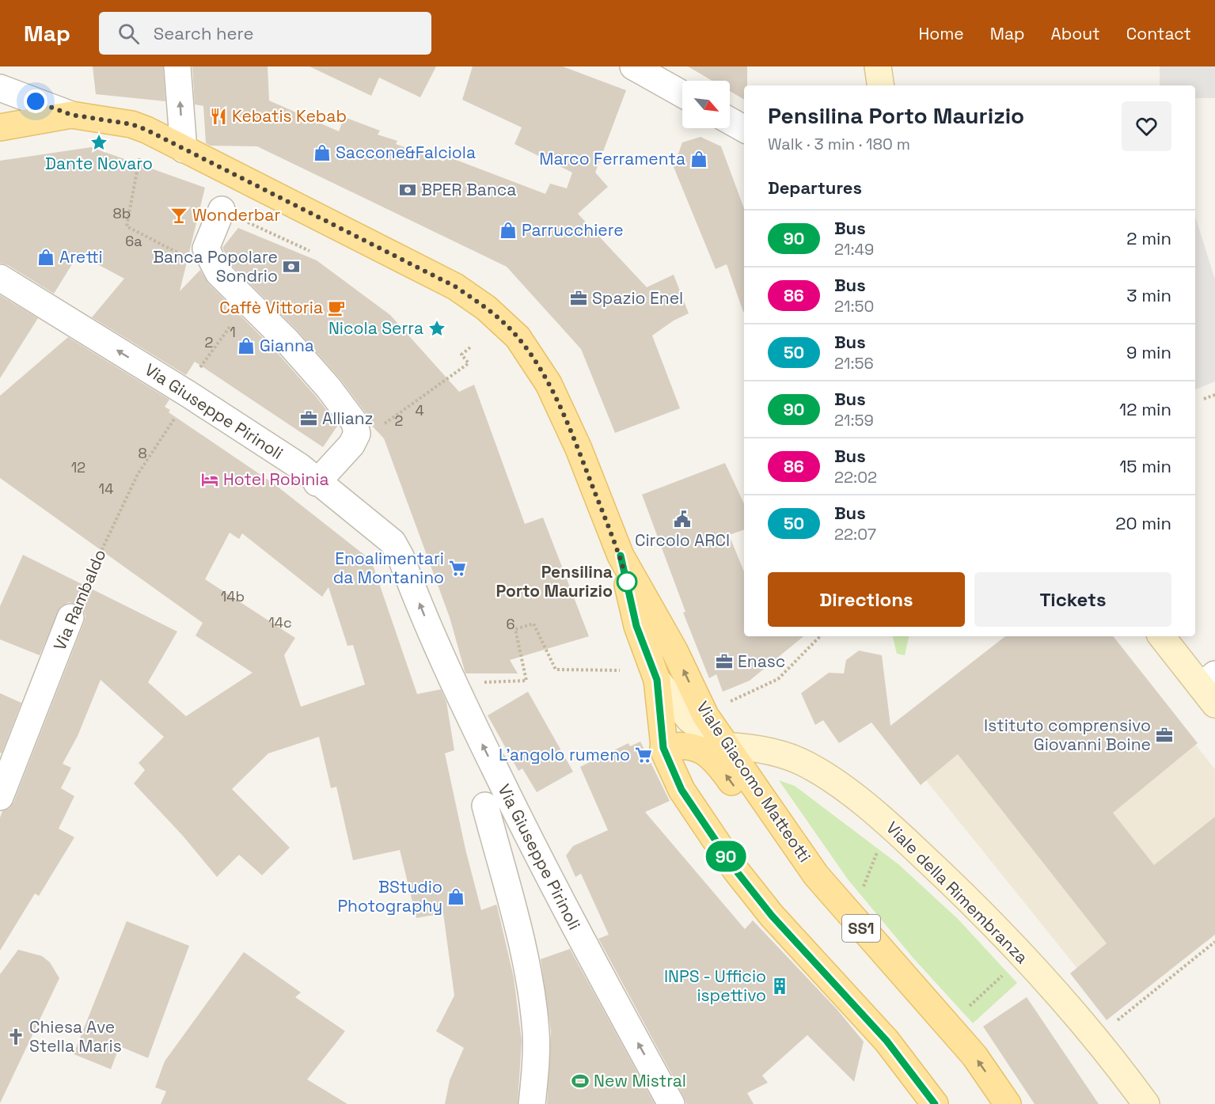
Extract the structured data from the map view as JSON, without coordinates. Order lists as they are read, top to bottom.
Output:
{
  "streets": {
    "main road": ["Viale Giacomo Matteotti", "SS1"],
    "street": ["Via Giuseppe Pirinoli", "Via Rambaldo", "Viale della Rimembranza"]
  },
  "crossings": [
    ["Viale Giacomo Matteotti", "Viale della Rimembranza"],
    ["Viale Giacomo Matteotti", "SS1"]
  ],
  "one_way": ["Via Giuseppe Pirinoli"],
  "places": {
    "restaurant": ["Kebatis Kebab"],
    "place": ["Dante Novaro", "Nicola Serra"],
    "shop": [
      "Saccone&Falciola",
      "Marco Ferramenta",
      "Parrucchiere",
      "Aretti",
      "Gianna",
      "BStudio Photography"
    ],
    "bank": ["BPER Banca", "Banca Popolare Sondrio"],
    "bar": ["Wonderbar"],
    "office": [
      "Spazio Enel",
      "Allianz",
      "Enasc",
      "Istituto comprensivo Giovanni Boine"
    ],
    "cafe": ["Caffè Vittoria"],
    "hotel": ["Hotel Robinia"],
    "public building": ["Circolo ARCI"],
    "supermarket": ["Enoalimentari da Montanino", "L'angolo rumeno"],
    "other": ["Pensilina Porto Maurizio"],
    "building": ["INPS - Ufficio ispettivo"],
    "church": ["Chiesa Ave Stella Maris"],
    "sports": ["New Mistral"]
  },
  "lines": ["bus line 90"],
  "house_numbers": [
    "8b",
    "6a",
    "1",
    "2",
    "4",
    "2",
    "8",
    "12",
    "14",
    "14b",
    "14c",
    "6"
  ],
  "north": "bottom right",
  "page": {
    "header": "Map",
    "search": "Search here",
    "nav": [
      "Home",
      "Map",
      "About",
      "Contact"
    ],
    "on_map": "90",
    "heading": [
      ["Pensilina Porto Maurizio", "Walk · 3 min · 180 m"],
      "Departures"
    ],
    "list": [
      {
        "mark": "90",
        "name": "Bus",
        "note": "21:49",
        "value": "2 min"
      },
      {
        "mark": "86",
        "name": "Bus",
        "note": "21:50",
        "value": "3 min"
      },
      {
        "mark": "50",
        "name": "Bus",
        "note": "21:56",
        "value": "9 min"
      },
      {
        "mark": "90",
        "name": "Bus",
        "note": "21:59",
        "value": "12 min"
      },
      {
        "mark": "86",
        "name": "Bus",
        "note": "22:02",
        "value": "15 min"
      },
      {
        "mark": "50",
        "name": "Bus",
        "note": "22:07",
        "value": "20 min"
      }
    ],
    "buttons": ["Directions", "Tickets"]
  }
}
